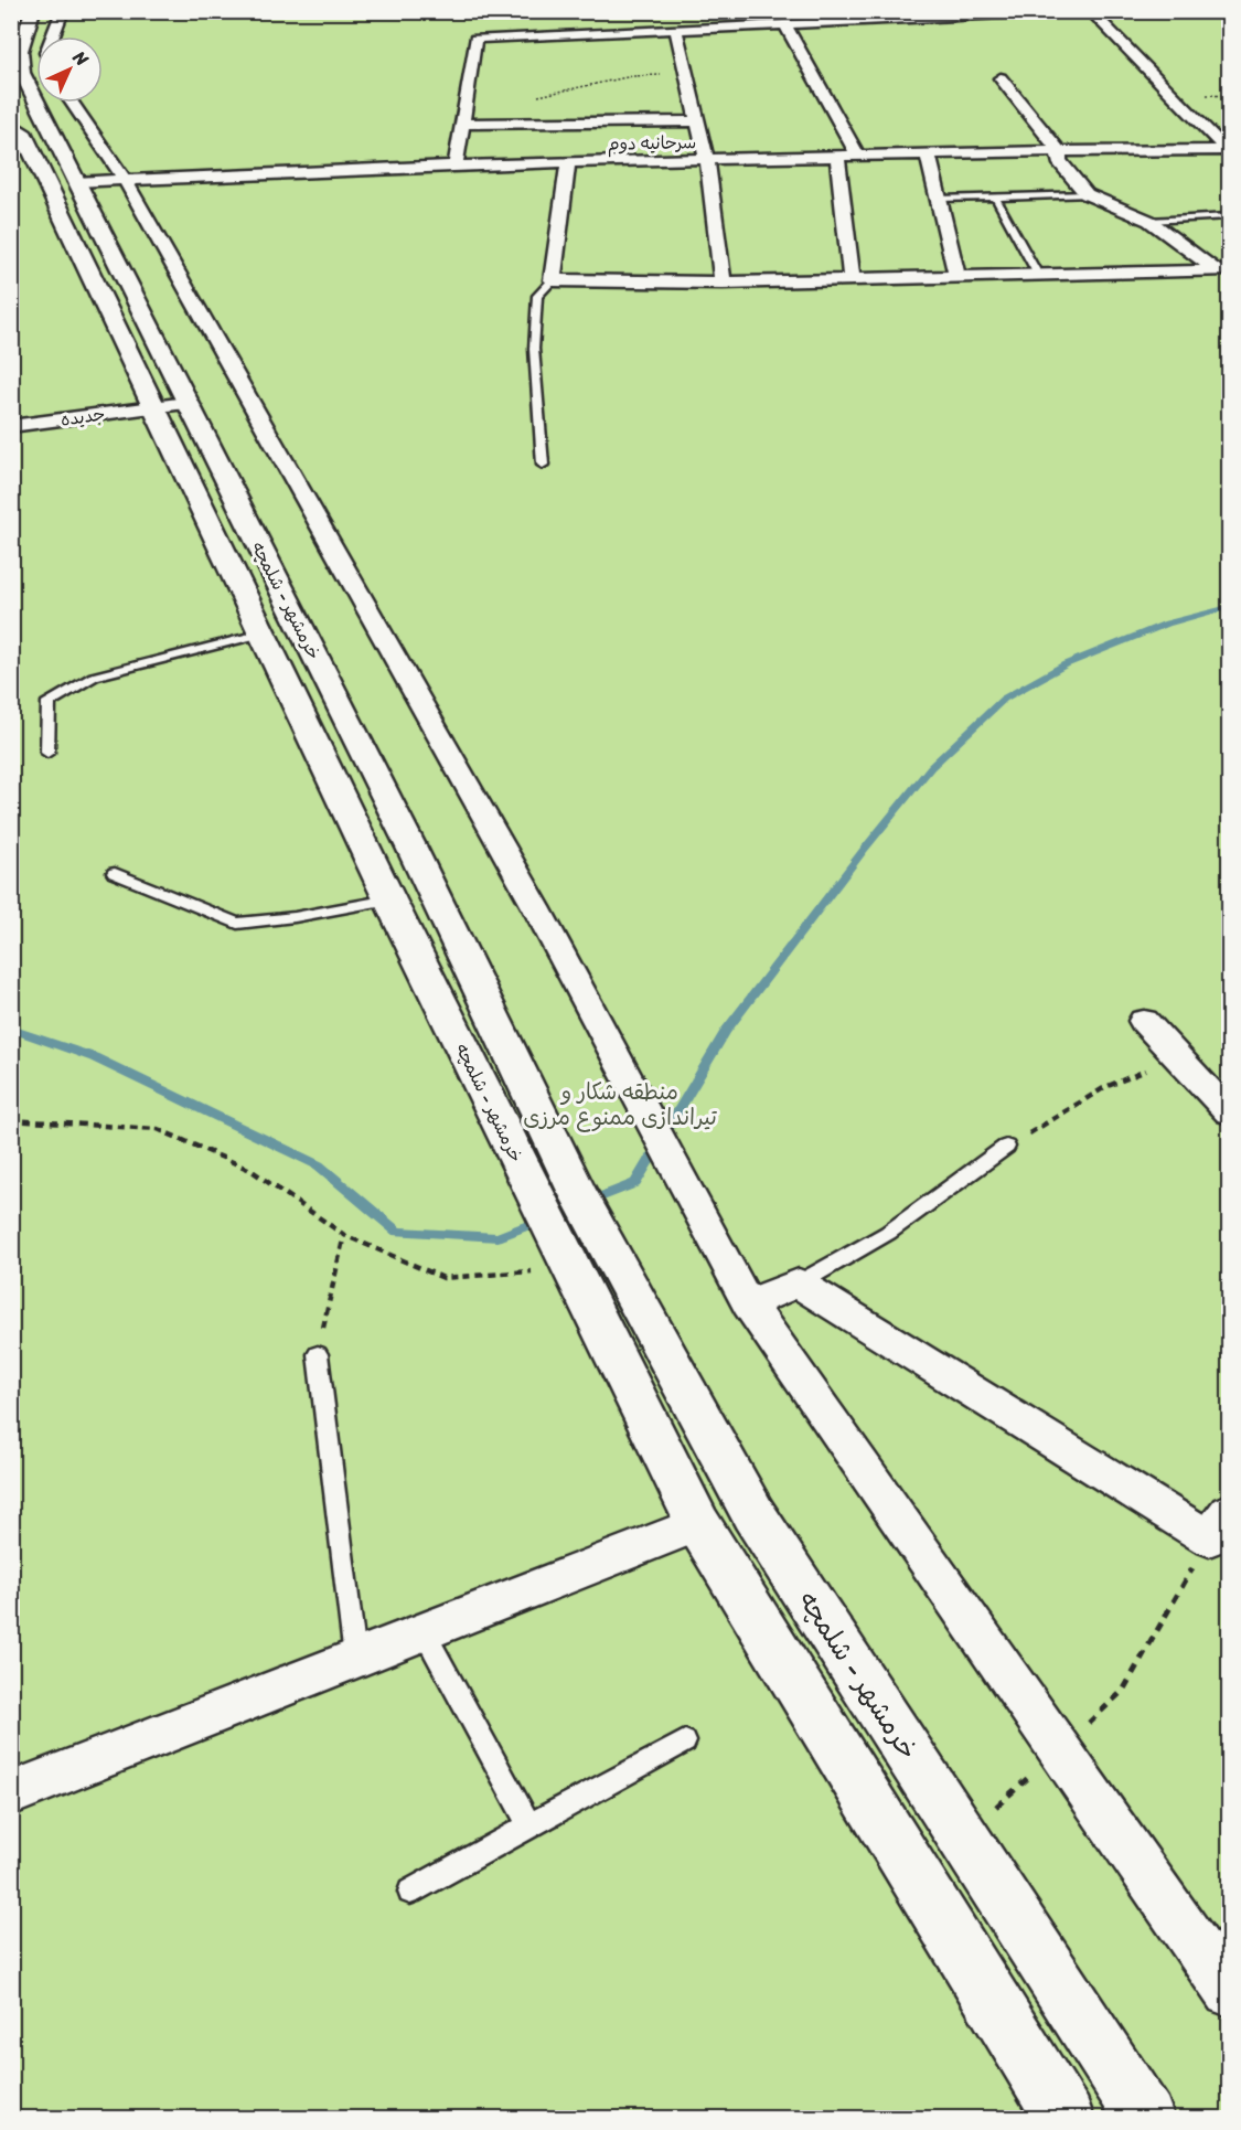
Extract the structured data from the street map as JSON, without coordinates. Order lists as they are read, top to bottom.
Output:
{
  "streets": {
    "highway": ["خرمشهر - شلمچه"],
    "street": ["سرحانیه دوم", "جدیده"]
  },
  "crossings": [
    ["سرحانیه دوم", "خرمشهر - شلمچه"],
    ["جدیده", "خرمشهر - شلمچه"]
  ],
  "parks": ["منطقه شکار و تیراندازی ممنوع مرزی"],
  "north": "top right"
}
